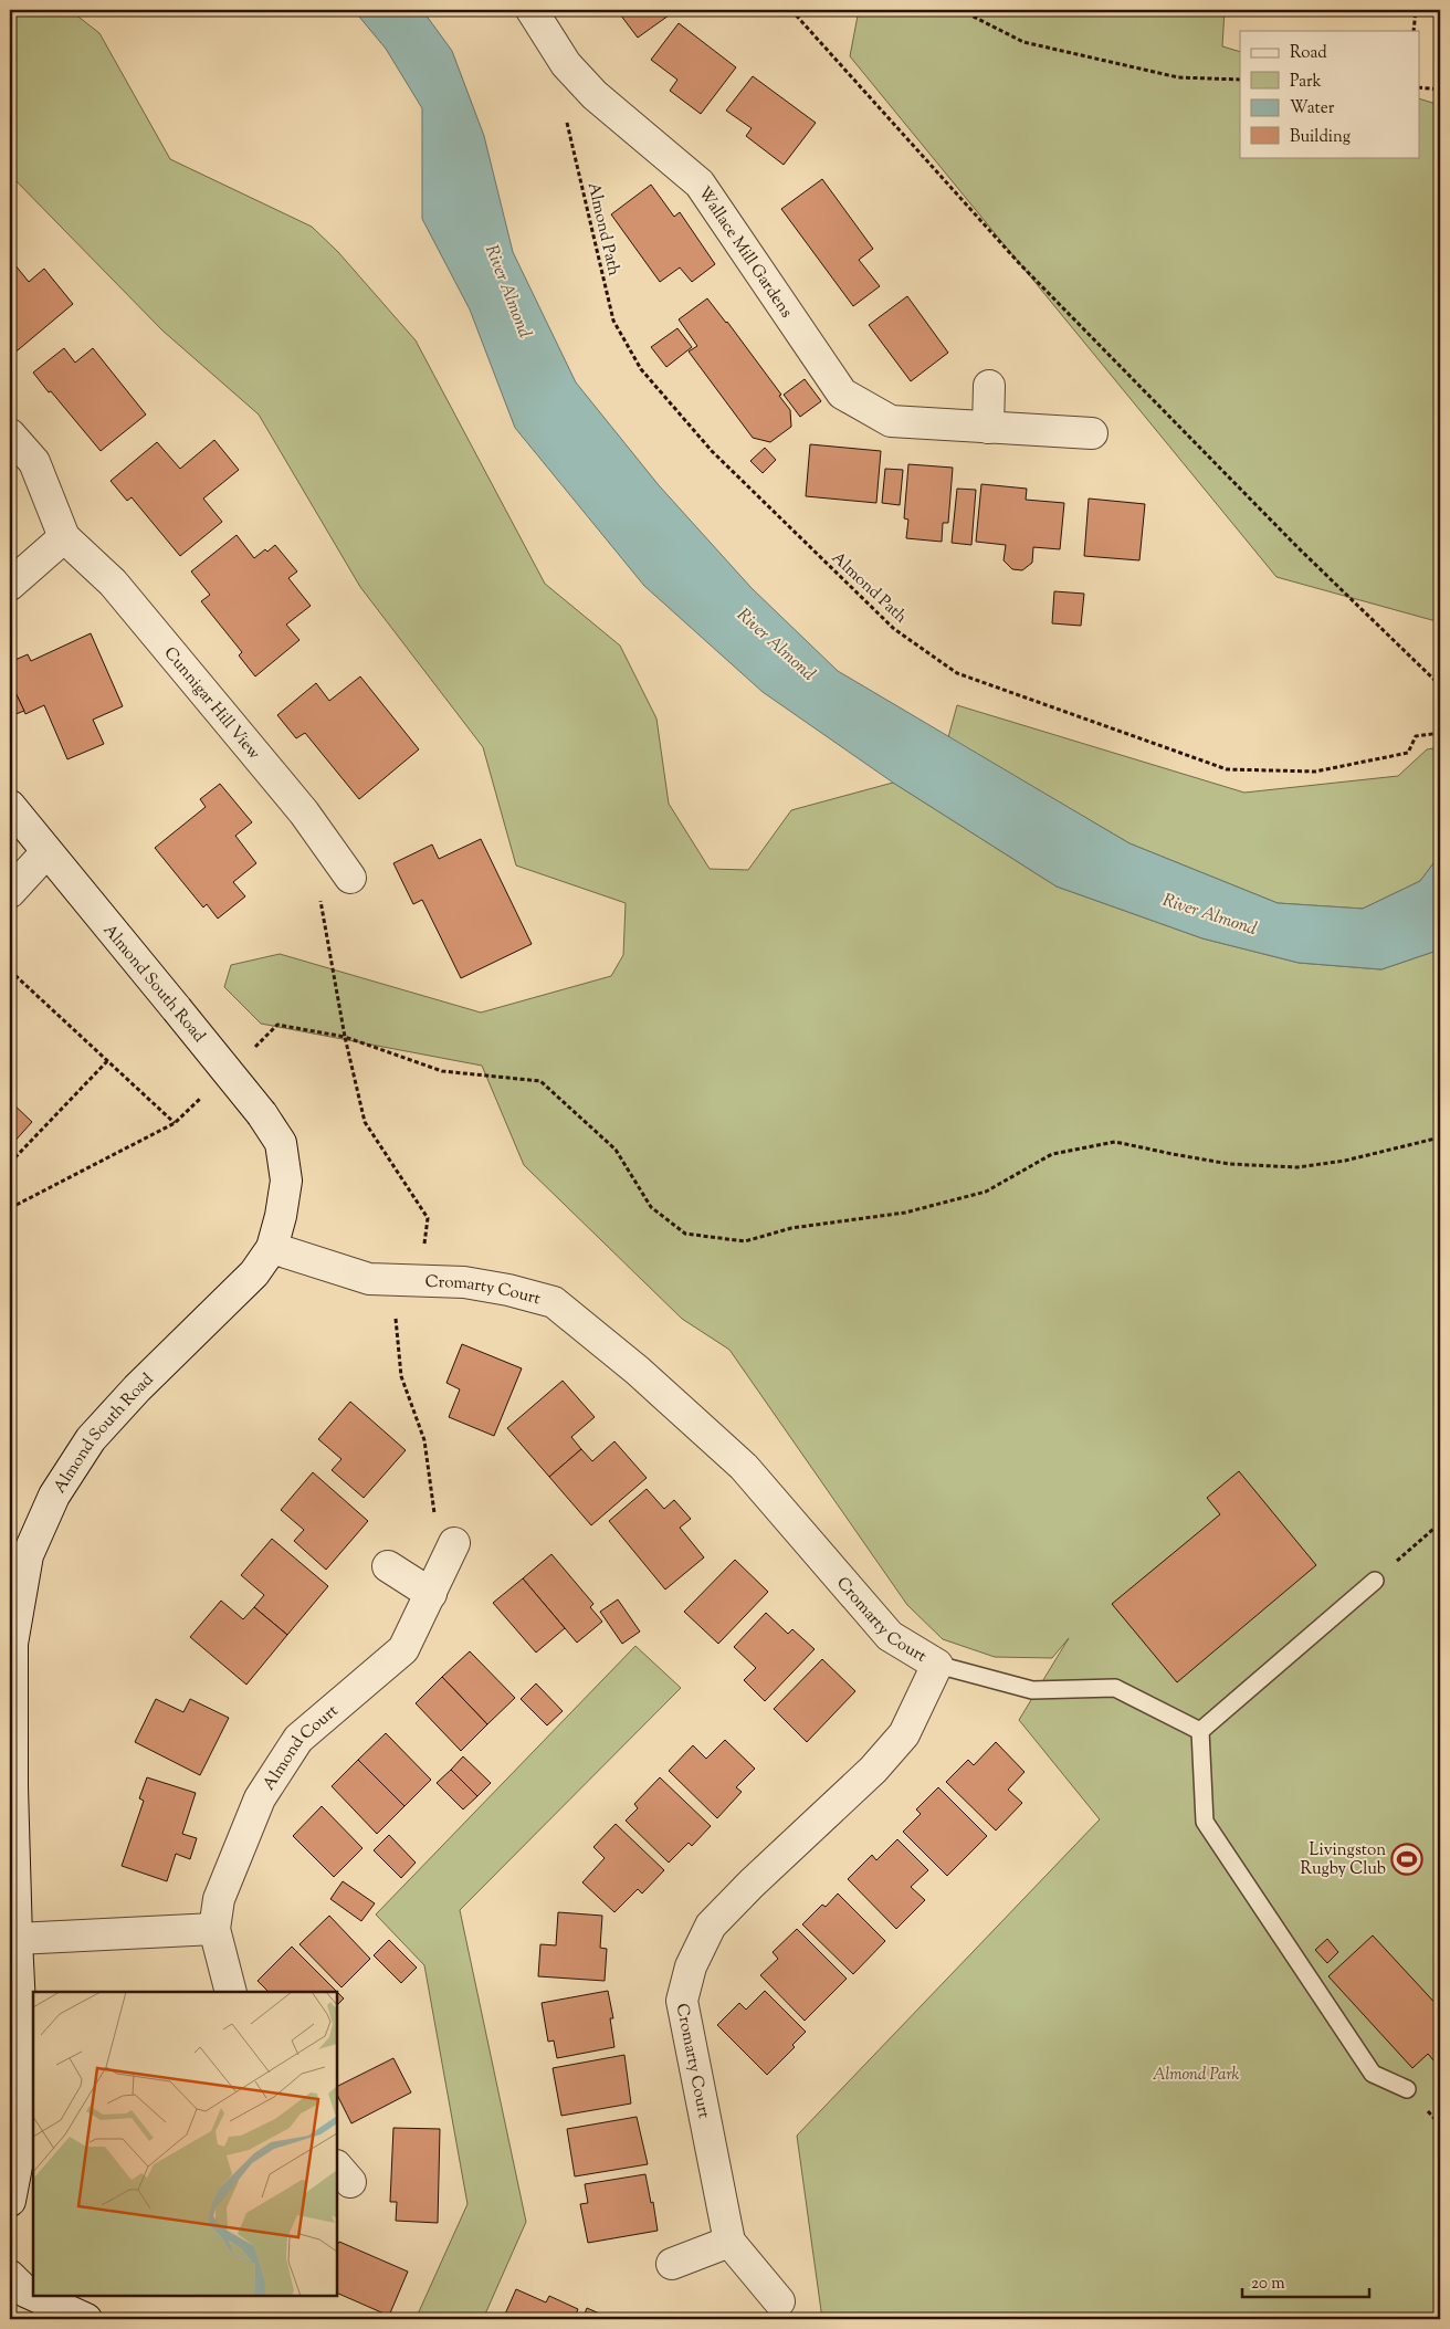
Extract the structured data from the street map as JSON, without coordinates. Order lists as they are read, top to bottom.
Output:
{
  "streets": {
    "street": [
      "Wallace Mill Gardens",
      "Cunnigar Hill View",
      "Almond South Road",
      "Cromarty Court",
      "Almond Court"
    ],
    "path": ["Almond Path"]
  },
  "crossings": [
    ["Almond Path", "Wallace Mill Gardens"],
    ["Almond South Road", "Cromarty Court"]
  ],
  "water": ["River Almond"],
  "parks": ["Almond Park"],
  "places": {
    "sports": ["Livingston Rugby Club"]
  },
  "legend": [
    "Road",
    "Park",
    "Water",
    "Building"
  ],
  "scale_bar": "20 m"
}
